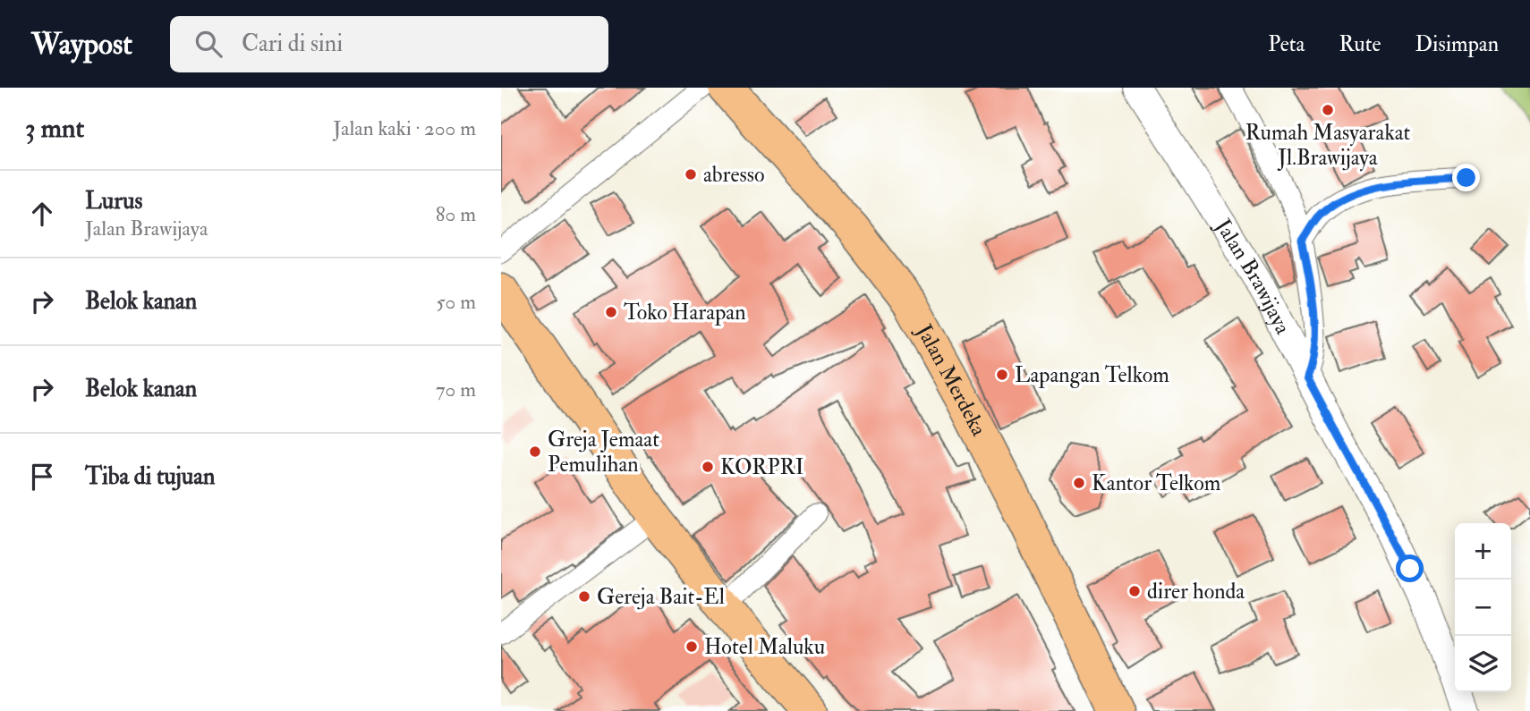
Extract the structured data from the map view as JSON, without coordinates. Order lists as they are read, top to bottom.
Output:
{
  "streets": {
    "highway": ["Jalan Merdeka"],
    "street": ["Jalan Brawijaya"]
  },
  "places": [
    "Rumah Masyarakat Jl.Brawijaya",
    "abresso",
    "Toko Harapan",
    "Lapangan Telkom",
    "Greja Jemaat Pemulihan",
    "KORPRI",
    "Kantor Telkom",
    "direr honda",
    "Gereja Bait-El",
    "Hotel Maluku"
  ],
  "page": {
    "header": "Waypost",
    "search": "Cari di sini",
    "nav": ["Peta", "Rute", "Disimpan"],
    "heading": ["3 mnt", "Jalan kaki · 200 m"],
    "list": [
      ["Lurus", "Jalan Brawijaya", "80 m"],
      ["Belok kanan", "50 m"],
      ["Belok kanan", "70 m"],
      "Tiba di tujuan"
    ],
    "map_buttons": ["+", "−"]
  }
}
